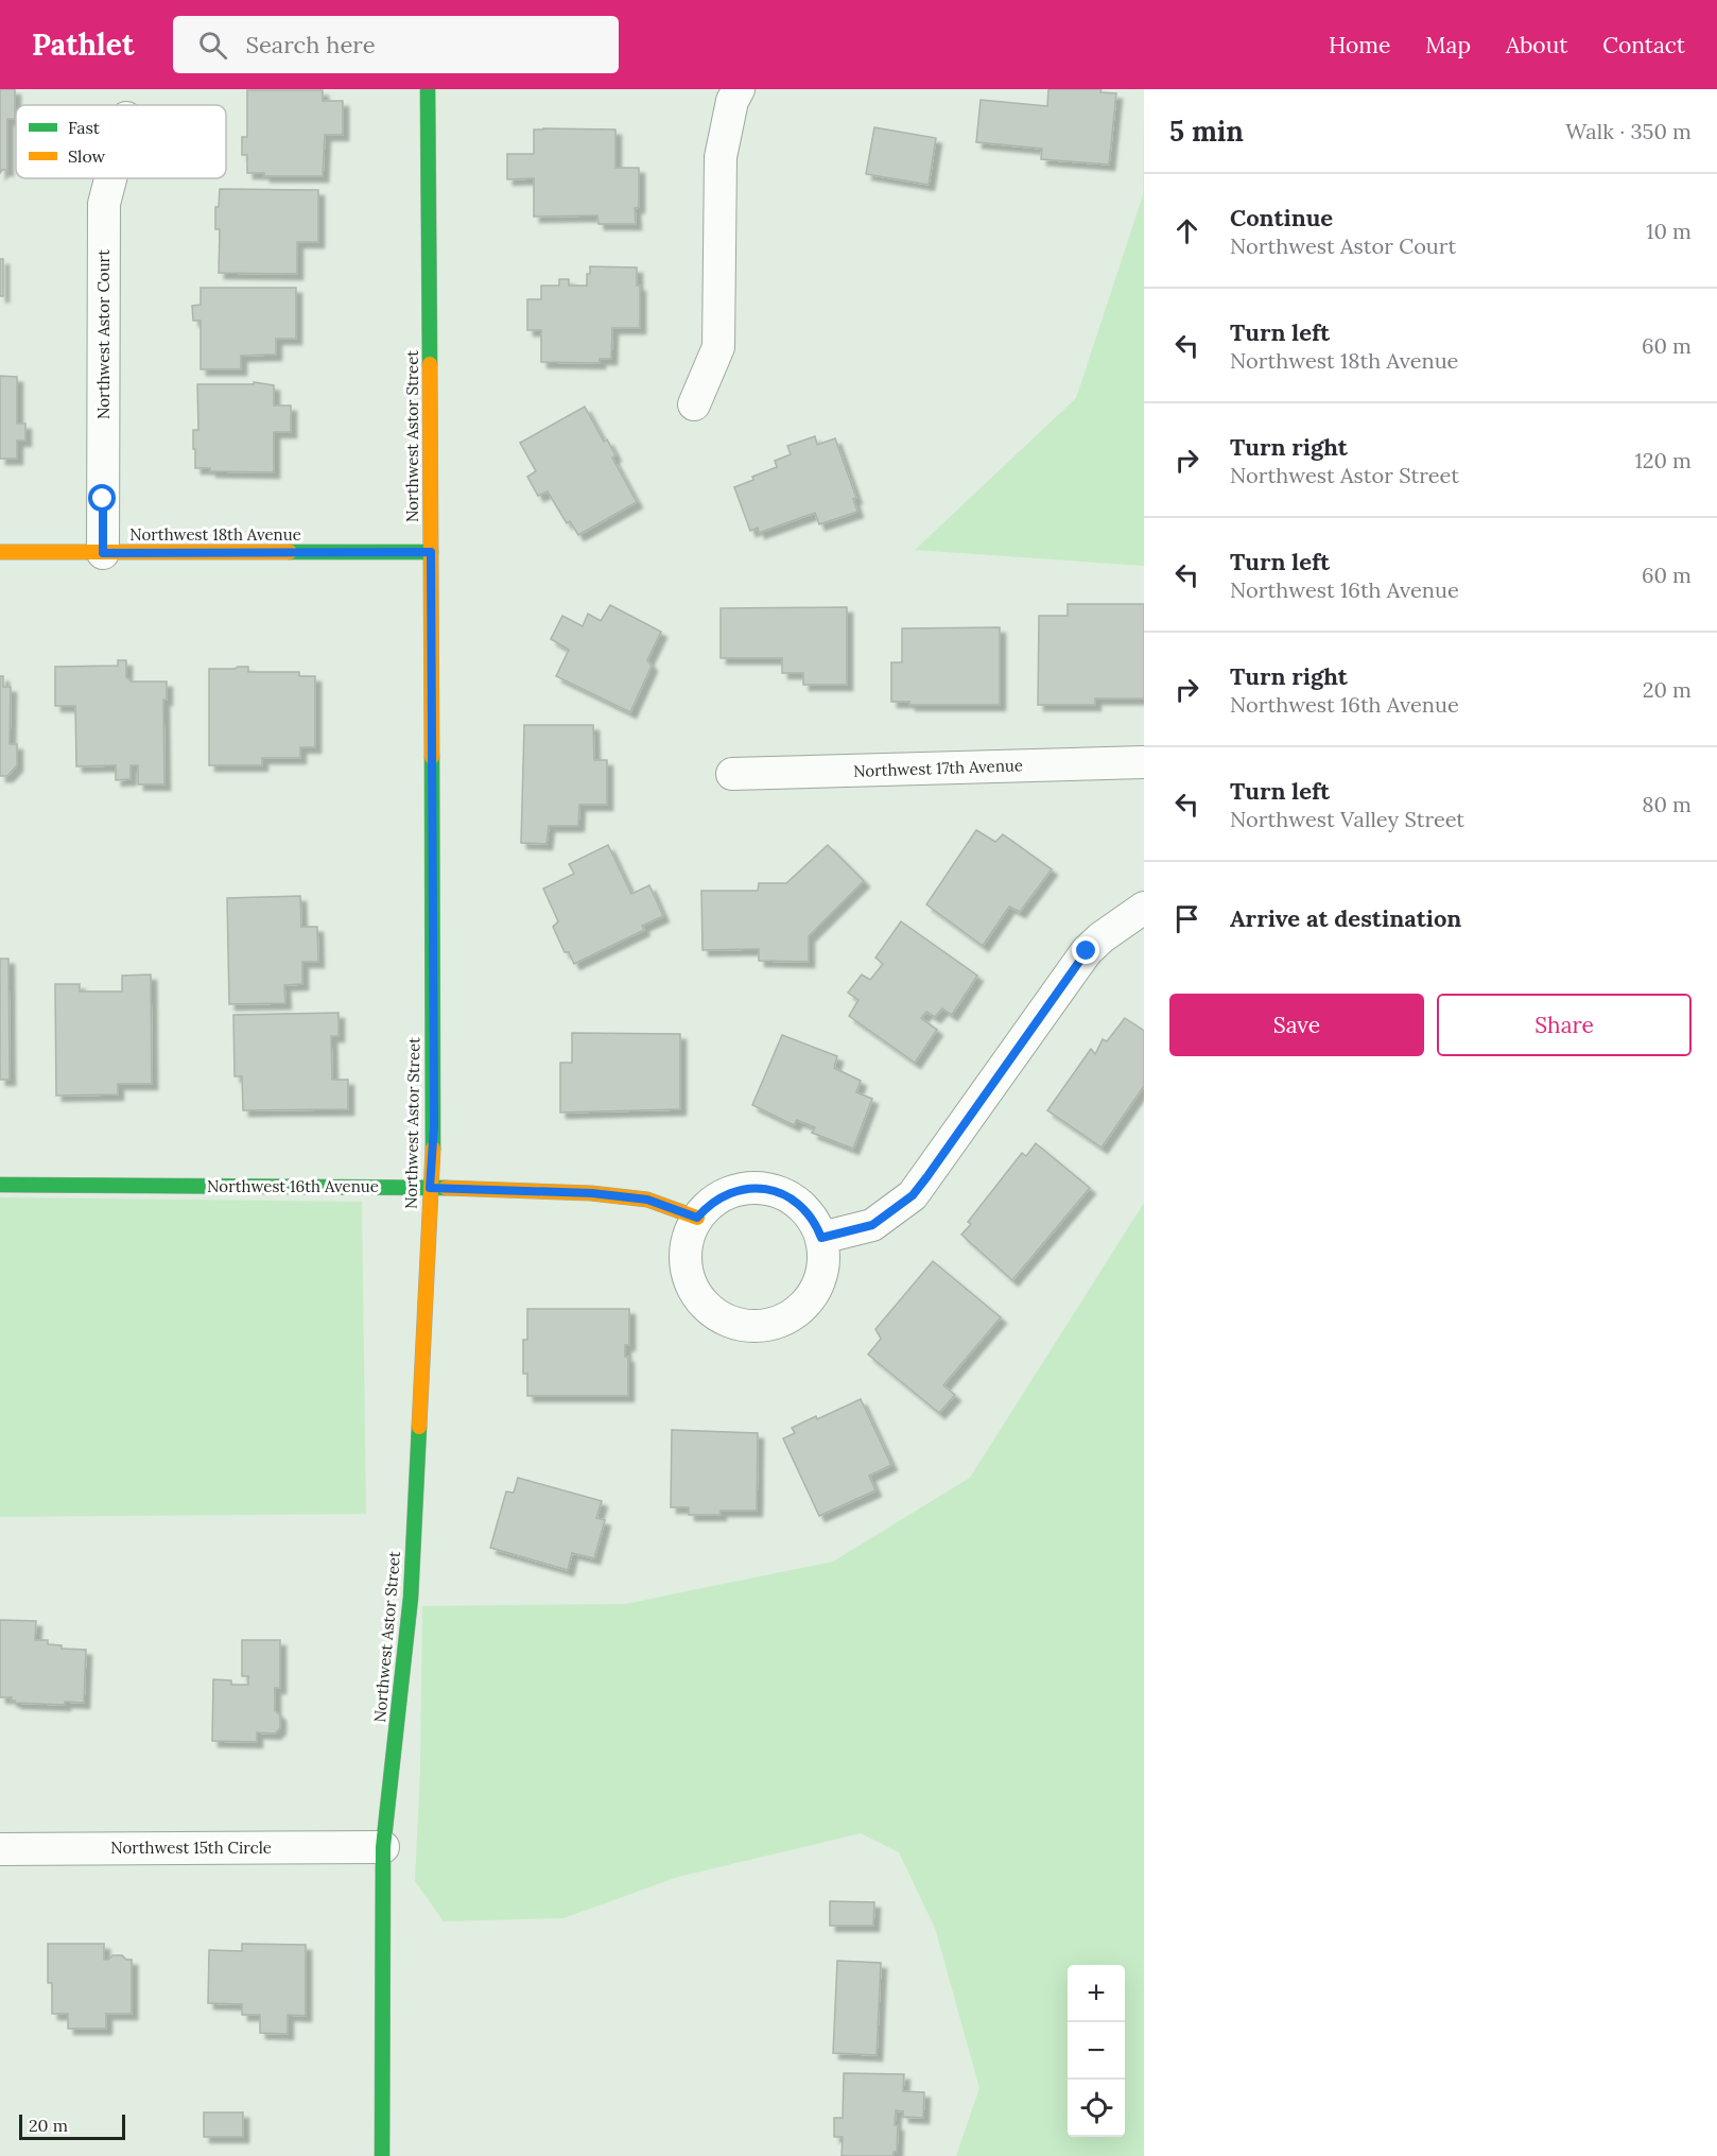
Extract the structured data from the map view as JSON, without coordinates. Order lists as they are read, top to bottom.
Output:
{
  "streets": {
    "street": [
      "Northwest Astor Court",
      "Northwest Astor Street",
      "Northwest 18th Avenue",
      "Northwest 17th Avenue",
      "Northwest 16th Avenue",
      "Northwest 15th Circle"
    ]
  },
  "crossings": [
    ["Northwest Astor Court", "Northwest 18th Avenue"],
    ["Northwest Astor Street", "Northwest 18th Avenue"],
    ["Northwest Astor Street", "Northwest 16th Avenue"],
    ["Northwest Astor Street", "Northwest 15th Circle"]
  ],
  "legend": ["Fast", "Slow"],
  "scale_bar": "20 m",
  "page": {
    "header": "Pathlet",
    "search": "Search here",
    "nav": [
      "Home",
      "Map",
      "About",
      "Contact"
    ],
    "heading": ["5 min", "Walk · 350 m"],
    "list": [
      ["Continue", "Northwest Astor Court", "10 m"],
      ["Turn left", "Northwest 18th Avenue", "60 m"],
      ["Turn right", "Northwest Astor Street", "120 m"],
      ["Turn left", "Northwest 16th Avenue", "60 m"],
      ["Turn right", "Northwest 16th Avenue", "20 m"],
      ["Turn left", "Northwest Valley Street", "80 m"],
      "Arrive at destination"
    ],
    "buttons": ["Save", "Share"],
    "map_buttons": ["+", "−"],
    "scale": "20 m"
  }
}
